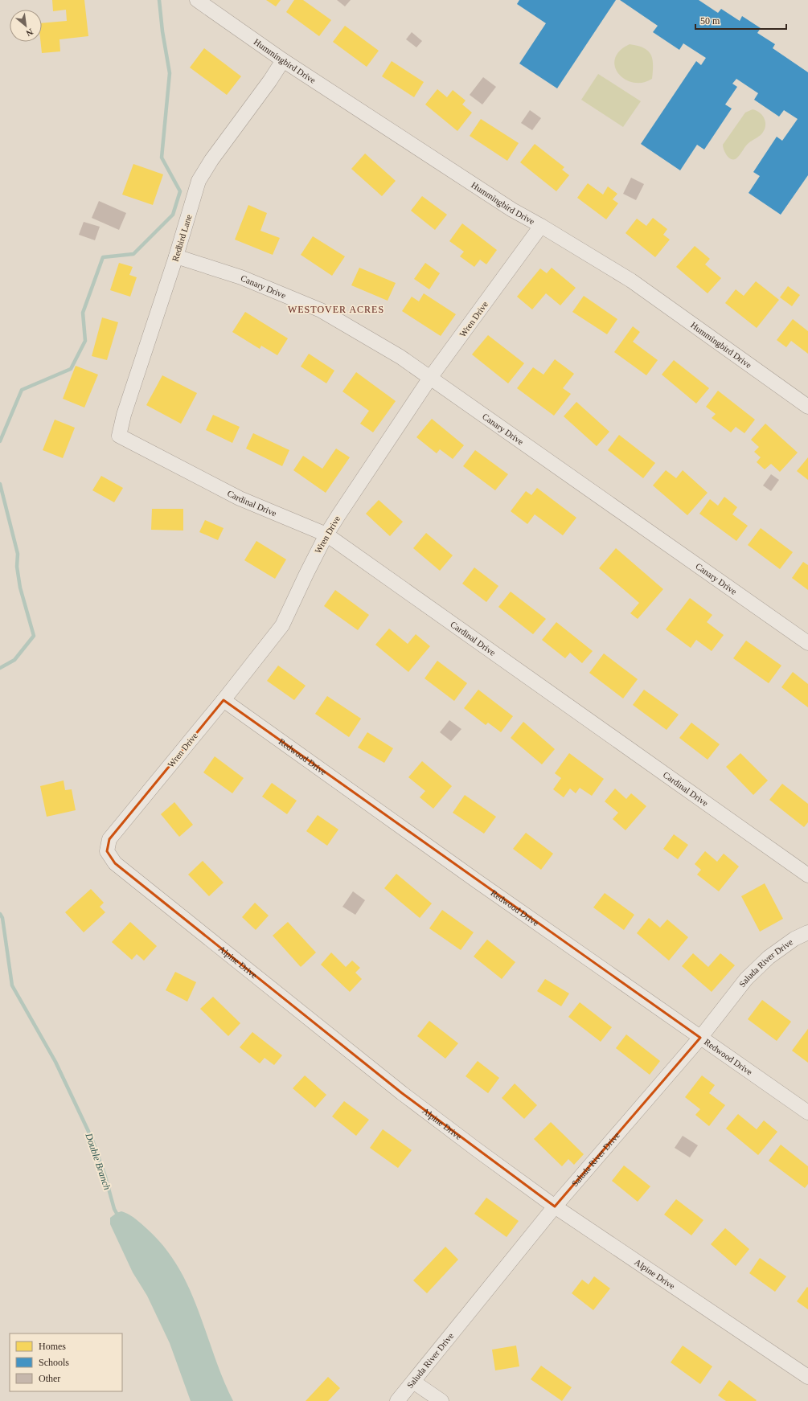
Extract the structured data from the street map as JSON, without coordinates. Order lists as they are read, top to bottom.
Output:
{
  "streets": {
    "street": [
      "Hummingbird Drive",
      "Redbird Lane",
      "Canary Drive",
      "Wren Drive",
      "Cardinal Drive",
      "Redwood Drive",
      "Alpine Drive",
      "Saluda River Drive"
    ]
  },
  "crossings": [
    ["Hummingbird Drive", "Redbird Lane"],
    ["Hummingbird Drive", "Wren Drive"],
    ["Redbird Lane", "Canary Drive"],
    ["Redbird Lane", "Cardinal Drive"],
    ["Canary Drive", "Wren Drive"],
    ["Wren Drive", "Cardinal Drive"],
    ["Wren Drive", "Redwood Drive"],
    ["Wren Drive", "Alpine Drive"],
    ["Redwood Drive", "Saluda River Drive"],
    ["Alpine Drive", "Saluda River Drive"]
  ],
  "districts": ["WESTOVER ACRES"],
  "water": ["Double Branch"],
  "legend": ["Homes", "Schools", "Other"],
  "scale_bar": "50 m",
  "north": "bottom right"
}
